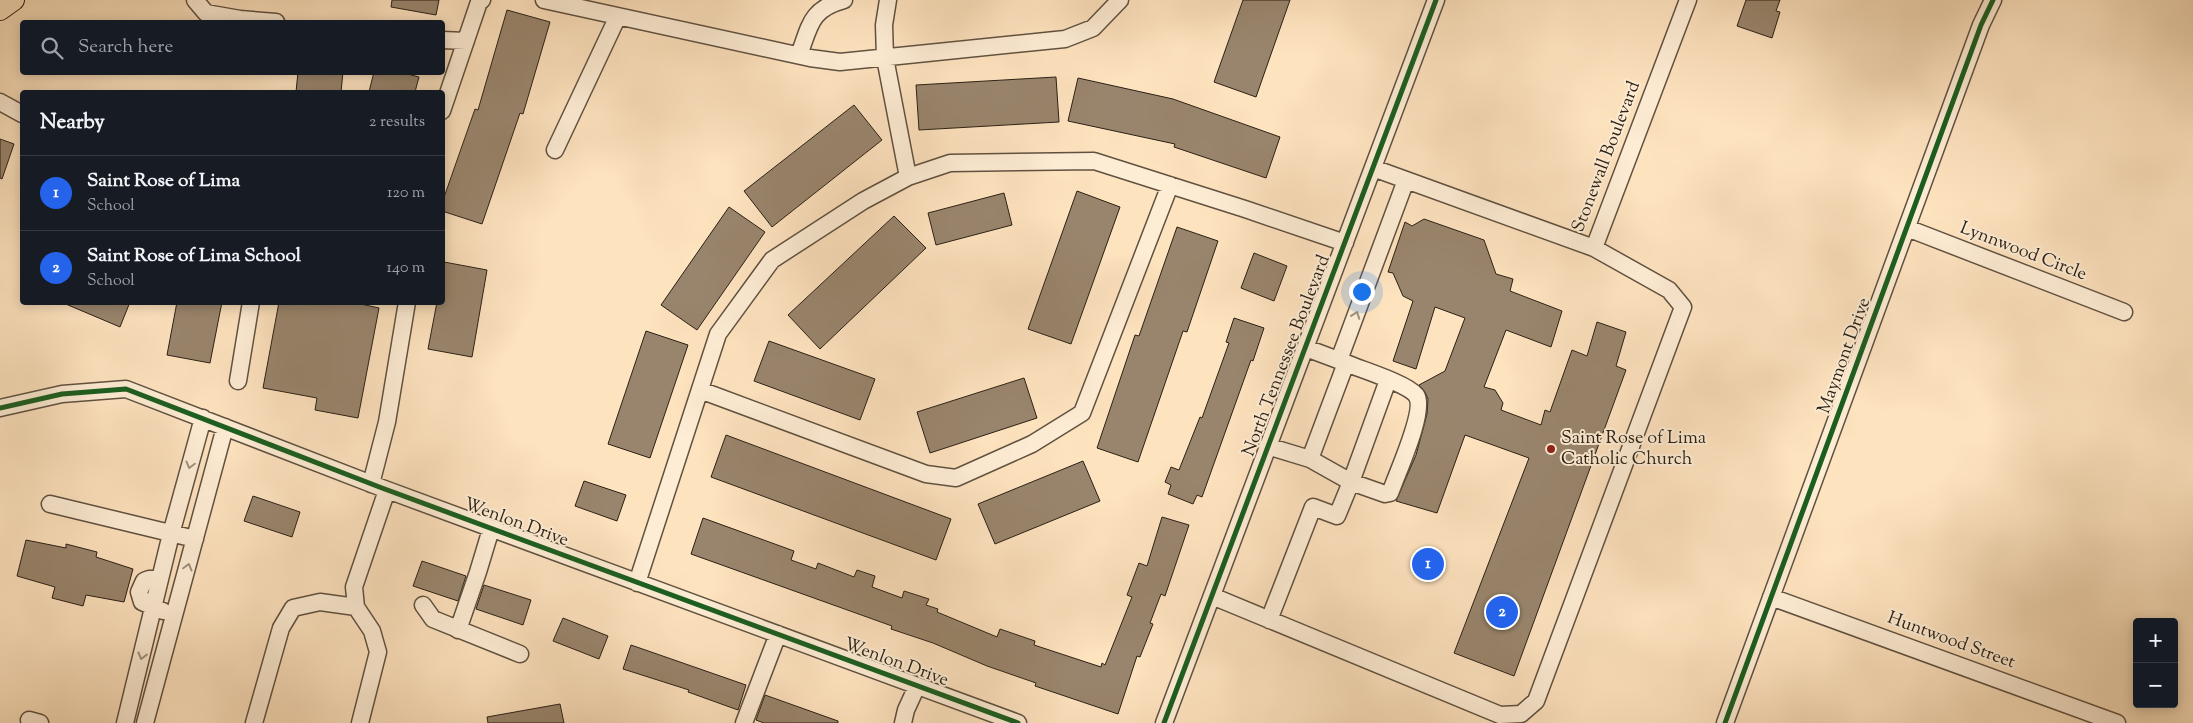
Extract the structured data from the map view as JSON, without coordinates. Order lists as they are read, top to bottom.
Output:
{
  "streets": {
    "street": [
      "Stonewall Boulevard",
      "Lynnwood Circle",
      "North Tennessee Boulevard",
      "Maymont Drive",
      "Wenlon Drive",
      "Huntwood Street"
    ]
  },
  "crossings": [
    ["Stonewall Boulevard", "North Tennessee Boulevard"],
    ["Lynnwood Circle", "Maymont Drive"],
    ["Maymont Drive", "Huntwood Street"]
  ],
  "places": ["Saint Rose of Lima Catholic Church"],
  "page": {
    "search": "Search here",
    "heading": ["Nearby", "2 results"],
    "list": [
      {
        "mark": "1",
        "name": "Saint Rose of Lima",
        "note": "School",
        "value": "120 m"
      },
      {
        "mark": "2",
        "name": "Saint Rose of Lima School",
        "note": "School",
        "value": "140 m"
      }
    ],
    "pins": ["1", "2"],
    "map_buttons": ["+", "−"]
  }
}
